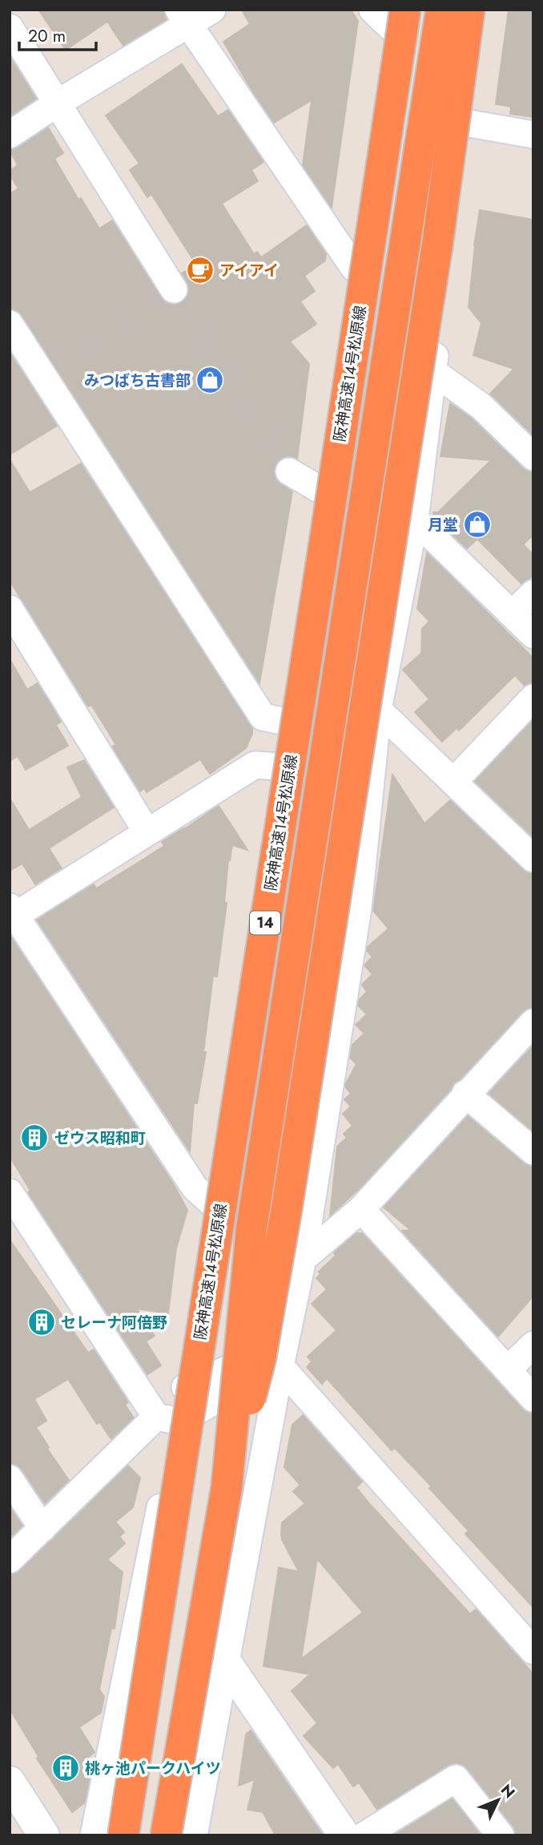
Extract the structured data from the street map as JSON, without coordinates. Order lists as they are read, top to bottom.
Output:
{
  "streets": {
    "highway": ["阪神高速14号松原線", "14"]
  },
  "places": {
    "cafe": ["アイアイ"],
    "shop": ["みつばち古書部", "月堂"],
    "building": ["ゼウス昭和町", "セレーナ阿倍野", "桃ヶ池パークハイツ"]
  },
  "scale_bar": "20 m",
  "north": "top right"
}
